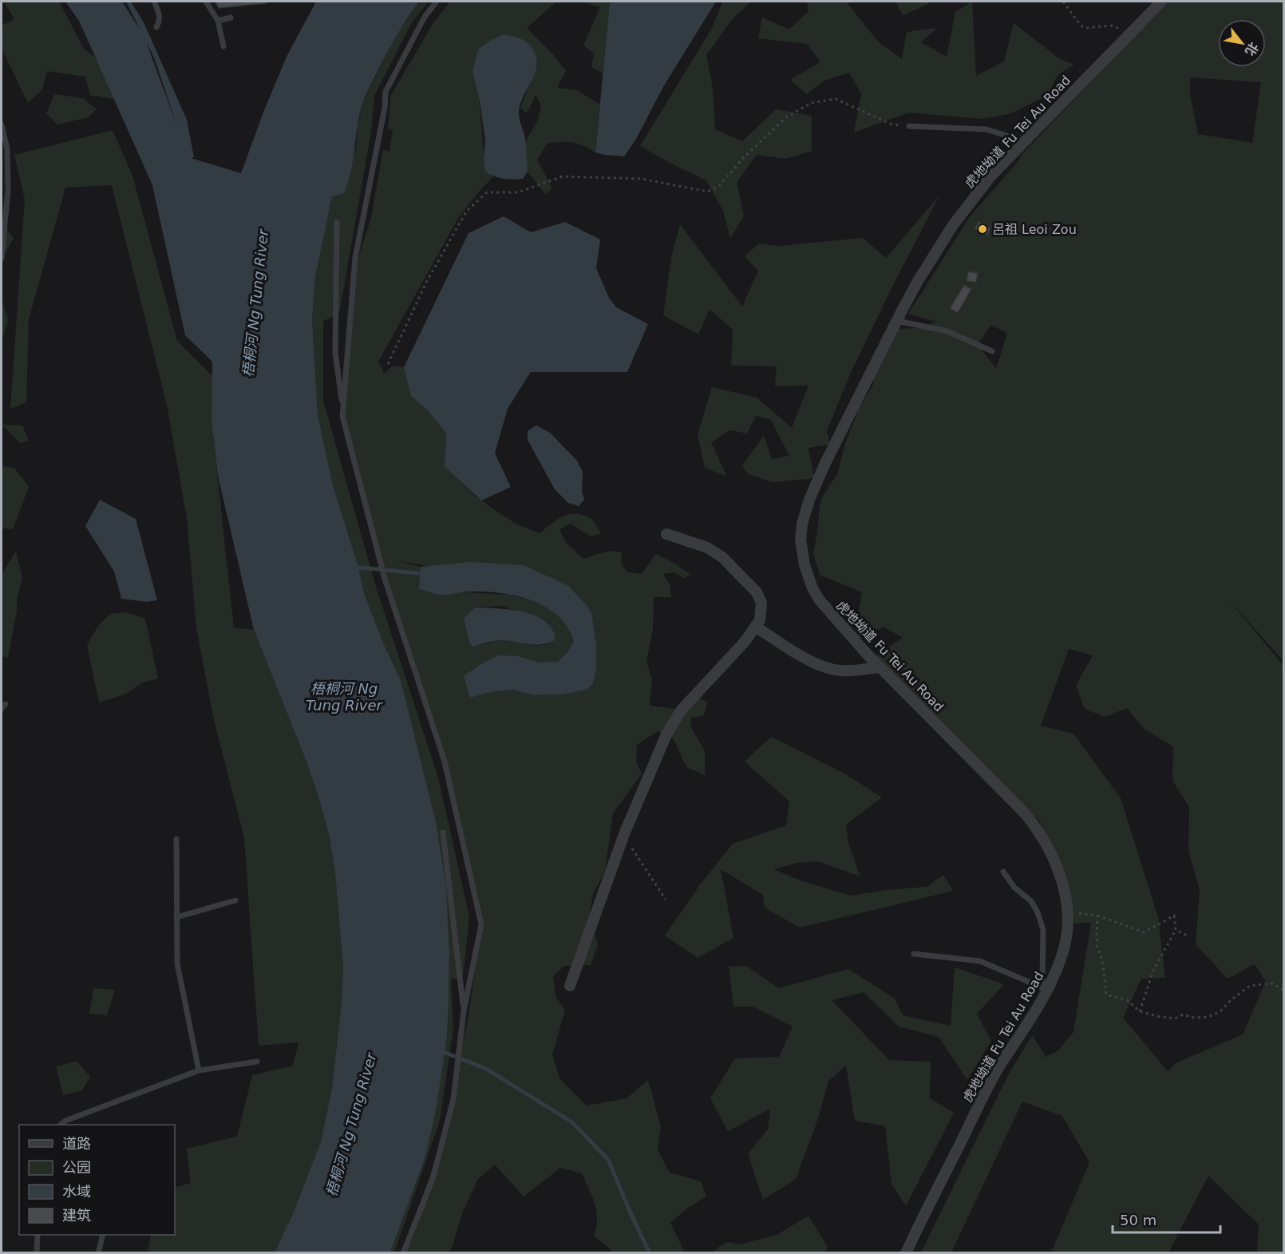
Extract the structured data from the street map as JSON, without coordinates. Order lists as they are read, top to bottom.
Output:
{
  "streets": {
    "street": ["虎地坳道 Fu Tei Au Road"]
  },
  "water": ["梧桐河 Ng Tung River"],
  "places": ["呂祖 Leoi Zou"],
  "legend": [
    "道路",
    "公园",
    "水域",
    "建筑"
  ],
  "scale_bar": "50 m",
  "north": "bottom right"
}
